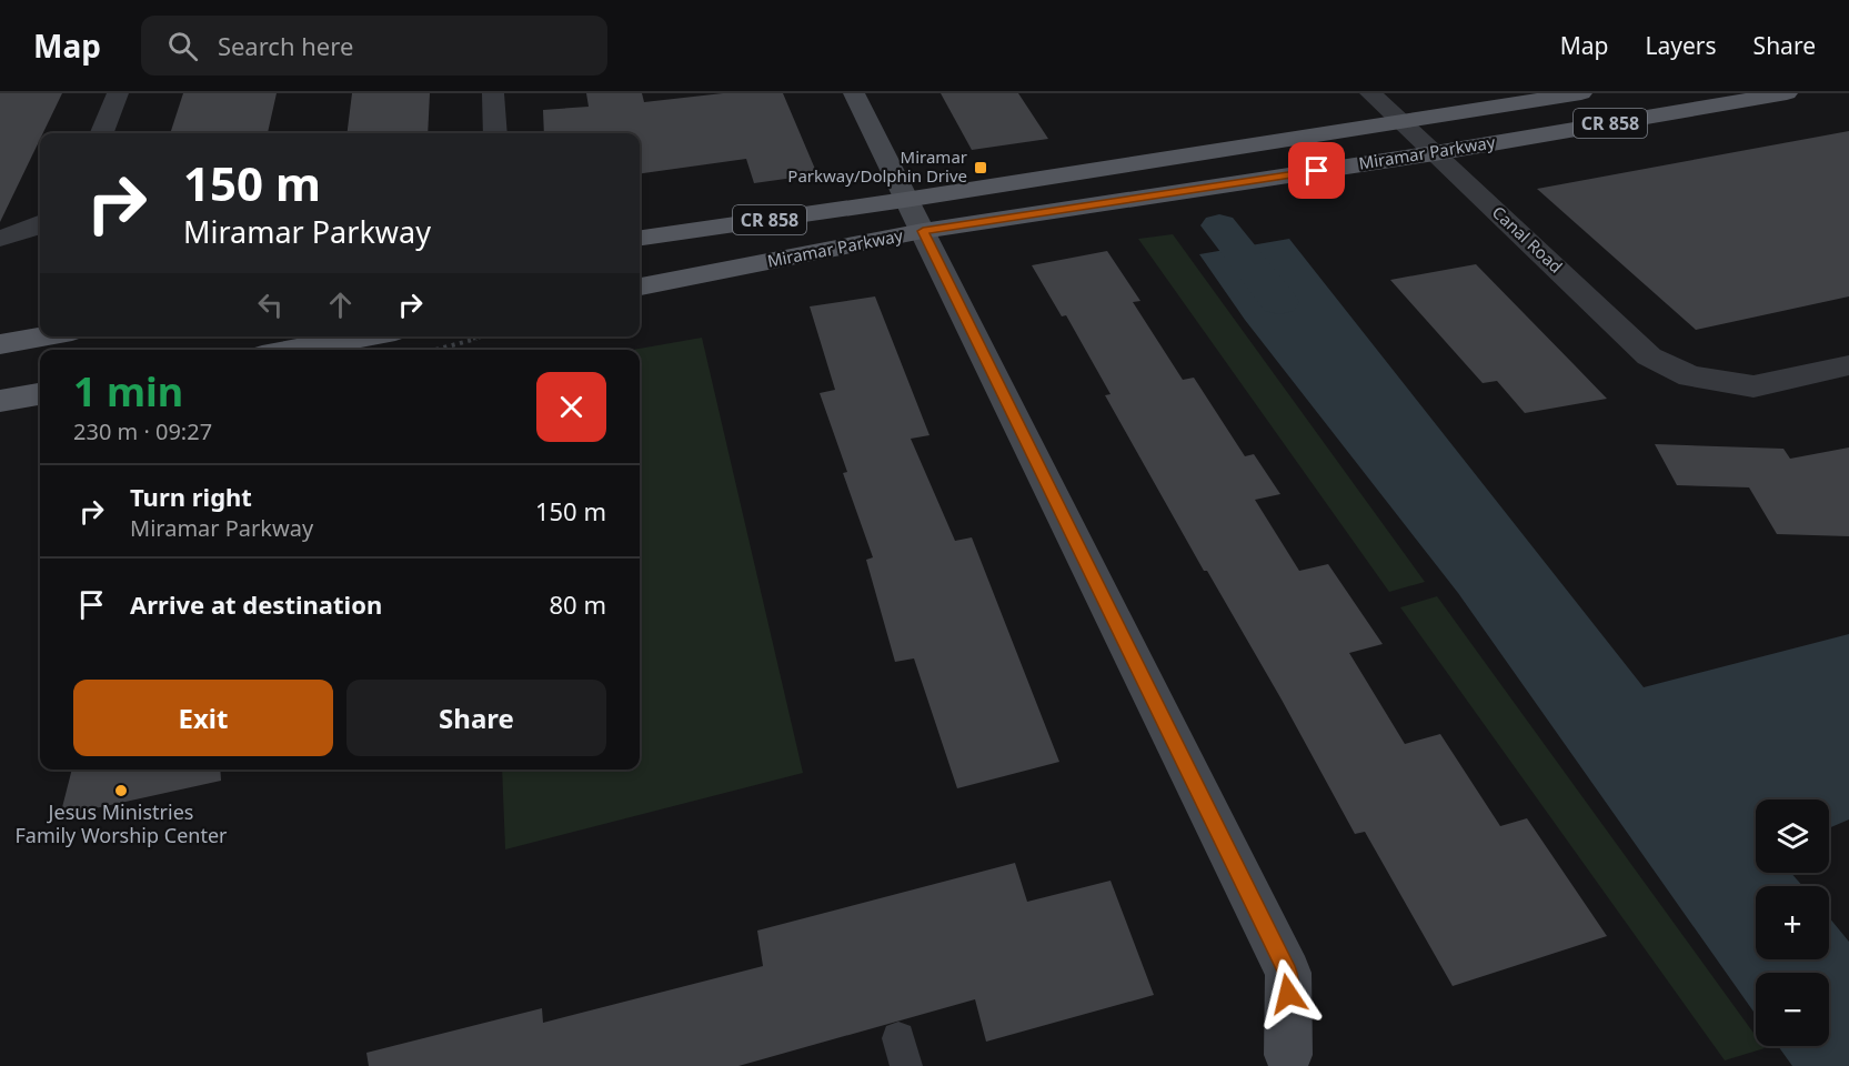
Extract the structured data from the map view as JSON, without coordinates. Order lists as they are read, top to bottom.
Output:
{
  "streets": {
    "main road": ["CR 858", "Miramar Parkway"],
    "street": ["Canal Road"]
  },
  "crossings": [
    ["Miramar Parkway", "Canal Road"]
  ],
  "places": {
    "transit": ["Miramar Parkway/Dolphin Drive"],
    "other": ["Jesus Ministries Family Worship Center"]
  },
  "page": {
    "header": "Map",
    "search": "Search here",
    "nav": ["Map", "Layers", "Share"],
    "turn": ["150 m", "Miramar Parkway"],
    "heading": ["1 min", "230 m · 09:27"],
    "list": [
      {
        "name": "Turn right",
        "note": "Miramar Parkway",
        "value": "150 m"
      },
      {
        "name": "Arrive at destination",
        "value": "80 m"
      }
    ],
    "buttons": ["Exit", "Share"],
    "map_buttons": ["+", "−"]
  }
}
